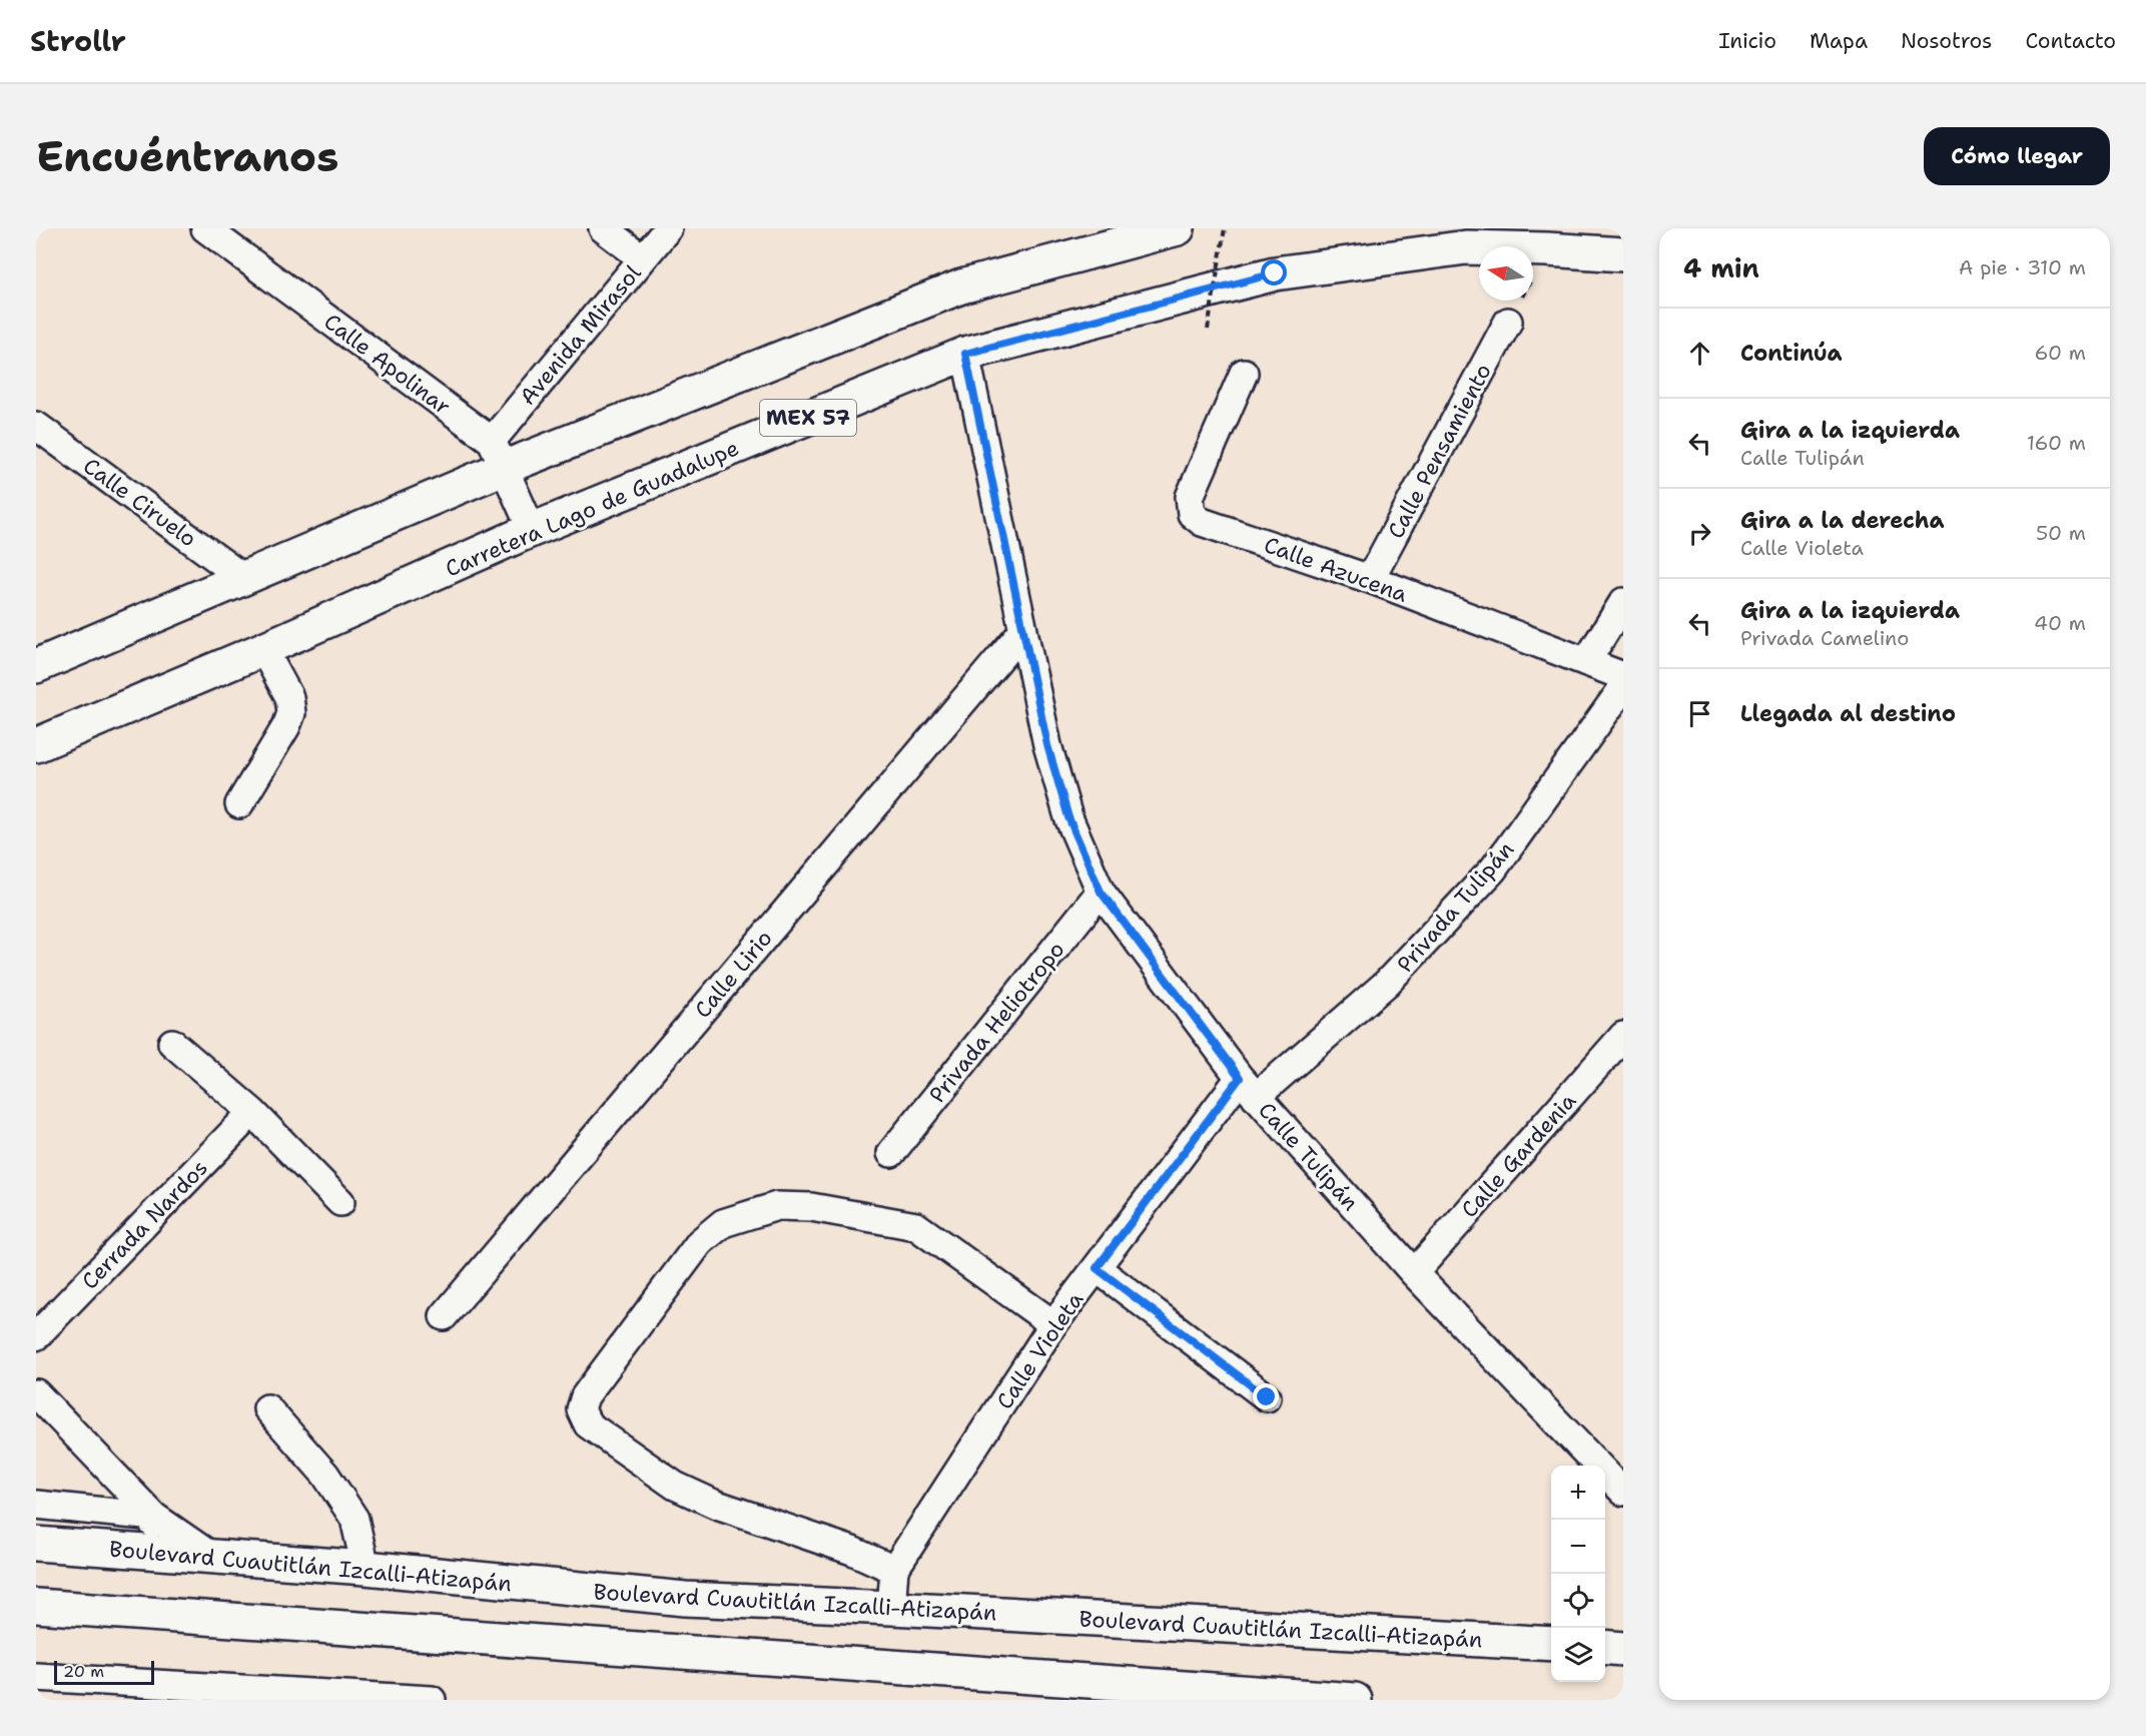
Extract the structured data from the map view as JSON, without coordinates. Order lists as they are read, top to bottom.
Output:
{
  "streets": {
    "main road": ["MEX 57", "Carretera Lago de Guadalupe", "Boulevard Cuautitlán Izcalli-Atizapán"],
    "street": [
      "Avenida Mirasol",
      "Calle Apolinar",
      "Calle Pensamiento",
      "Calle Ciruelo",
      "Calle Azucena",
      "Privada Tulipán",
      "Calle Lirio",
      "Privada Heliotropo",
      "Calle Gardenia",
      "Calle Tulipán",
      "Cerrada Nardos",
      "Calle Violeta"
    ]
  },
  "crossings": [
    ["Avenida Mirasol", "Calle Apolinar"],
    ["Avenida Mirasol", "MEX 57"],
    ["Calle Apolinar", "MEX 57"],
    ["Calle Apolinar", "Carretera Lago de Guadalupe"],
    ["MEX 57", "Calle Ciruelo"],
    ["Calle Pensamiento", "Calle Azucena"],
    ["Carretera Lago de Guadalupe", "Calle Tulipán"],
    ["Privada Tulipán", "Calle Tulipán"],
    ["Privada Tulipán", "Calle Violeta"],
    ["Calle Lirio", "Calle Tulipán"],
    ["Privada Heliotropo", "Calle Tulipán"],
    ["Calle Gardenia", "Calle Tulipán"],
    ["Calle Tulipán", "Calle Violeta"],
    ["Calle Violeta", "Boulevard Cuautitlán Izcalli-Atizapán"]
  ],
  "scale_bar": "20 m",
  "north": "left",
  "page": {
    "header": "Strollr",
    "nav": [
      "Inicio",
      "Mapa",
      "Nosotros",
      "Contacto"
    ],
    "buttons": "Cómo llegar",
    "title": "Encuéntranos",
    "heading": ["4 min", "A pie · 310 m"],
    "list": [
      ["Continúa", "60 m"],
      ["Gira a la izquierda", "Calle Tulipán", "160 m"],
      ["Gira a la derecha", "Calle Violeta", "50 m"],
      ["Gira a la izquierda", "Privada Camelino", "40 m"],
      "Llegada al destino"
    ],
    "map_buttons": ["+", "−"],
    "scale": "20 m"
  }
}
